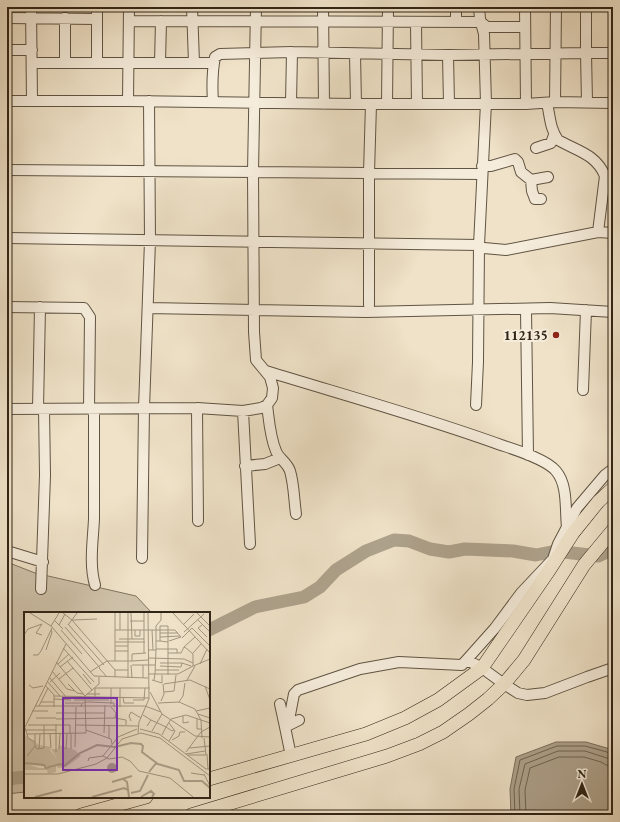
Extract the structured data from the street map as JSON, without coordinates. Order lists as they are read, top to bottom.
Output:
{
  "places": ["112135"],
  "north": "top"
}
